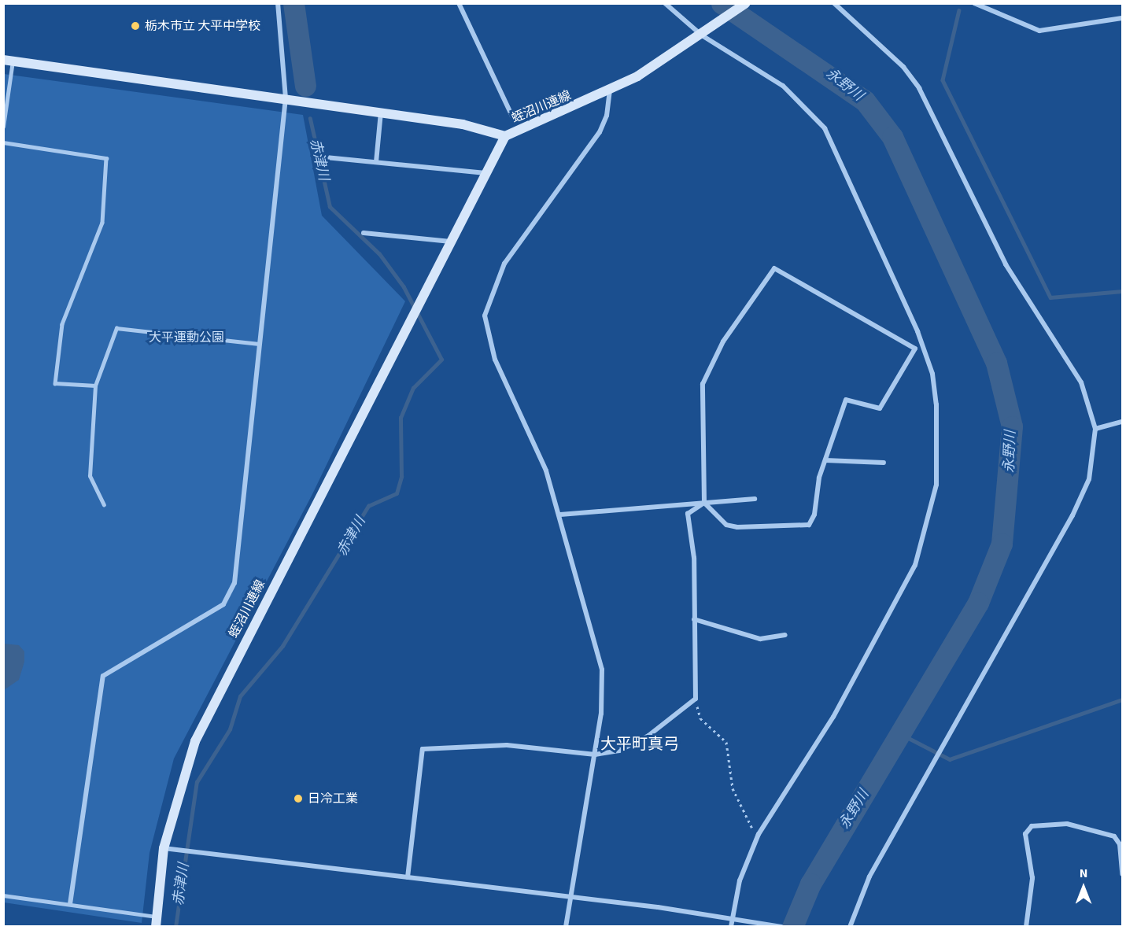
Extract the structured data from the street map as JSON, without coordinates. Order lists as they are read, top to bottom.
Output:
{
  "streets": {
    "main road": ["蛭沼川連線"]
  },
  "districts": ["大平町真弓"],
  "water": ["永野川", "赤津川"],
  "parks": ["大平運動公園"],
  "places": ["栃木市立 大平中学校", "日冷工業"],
  "north": "top"
}
